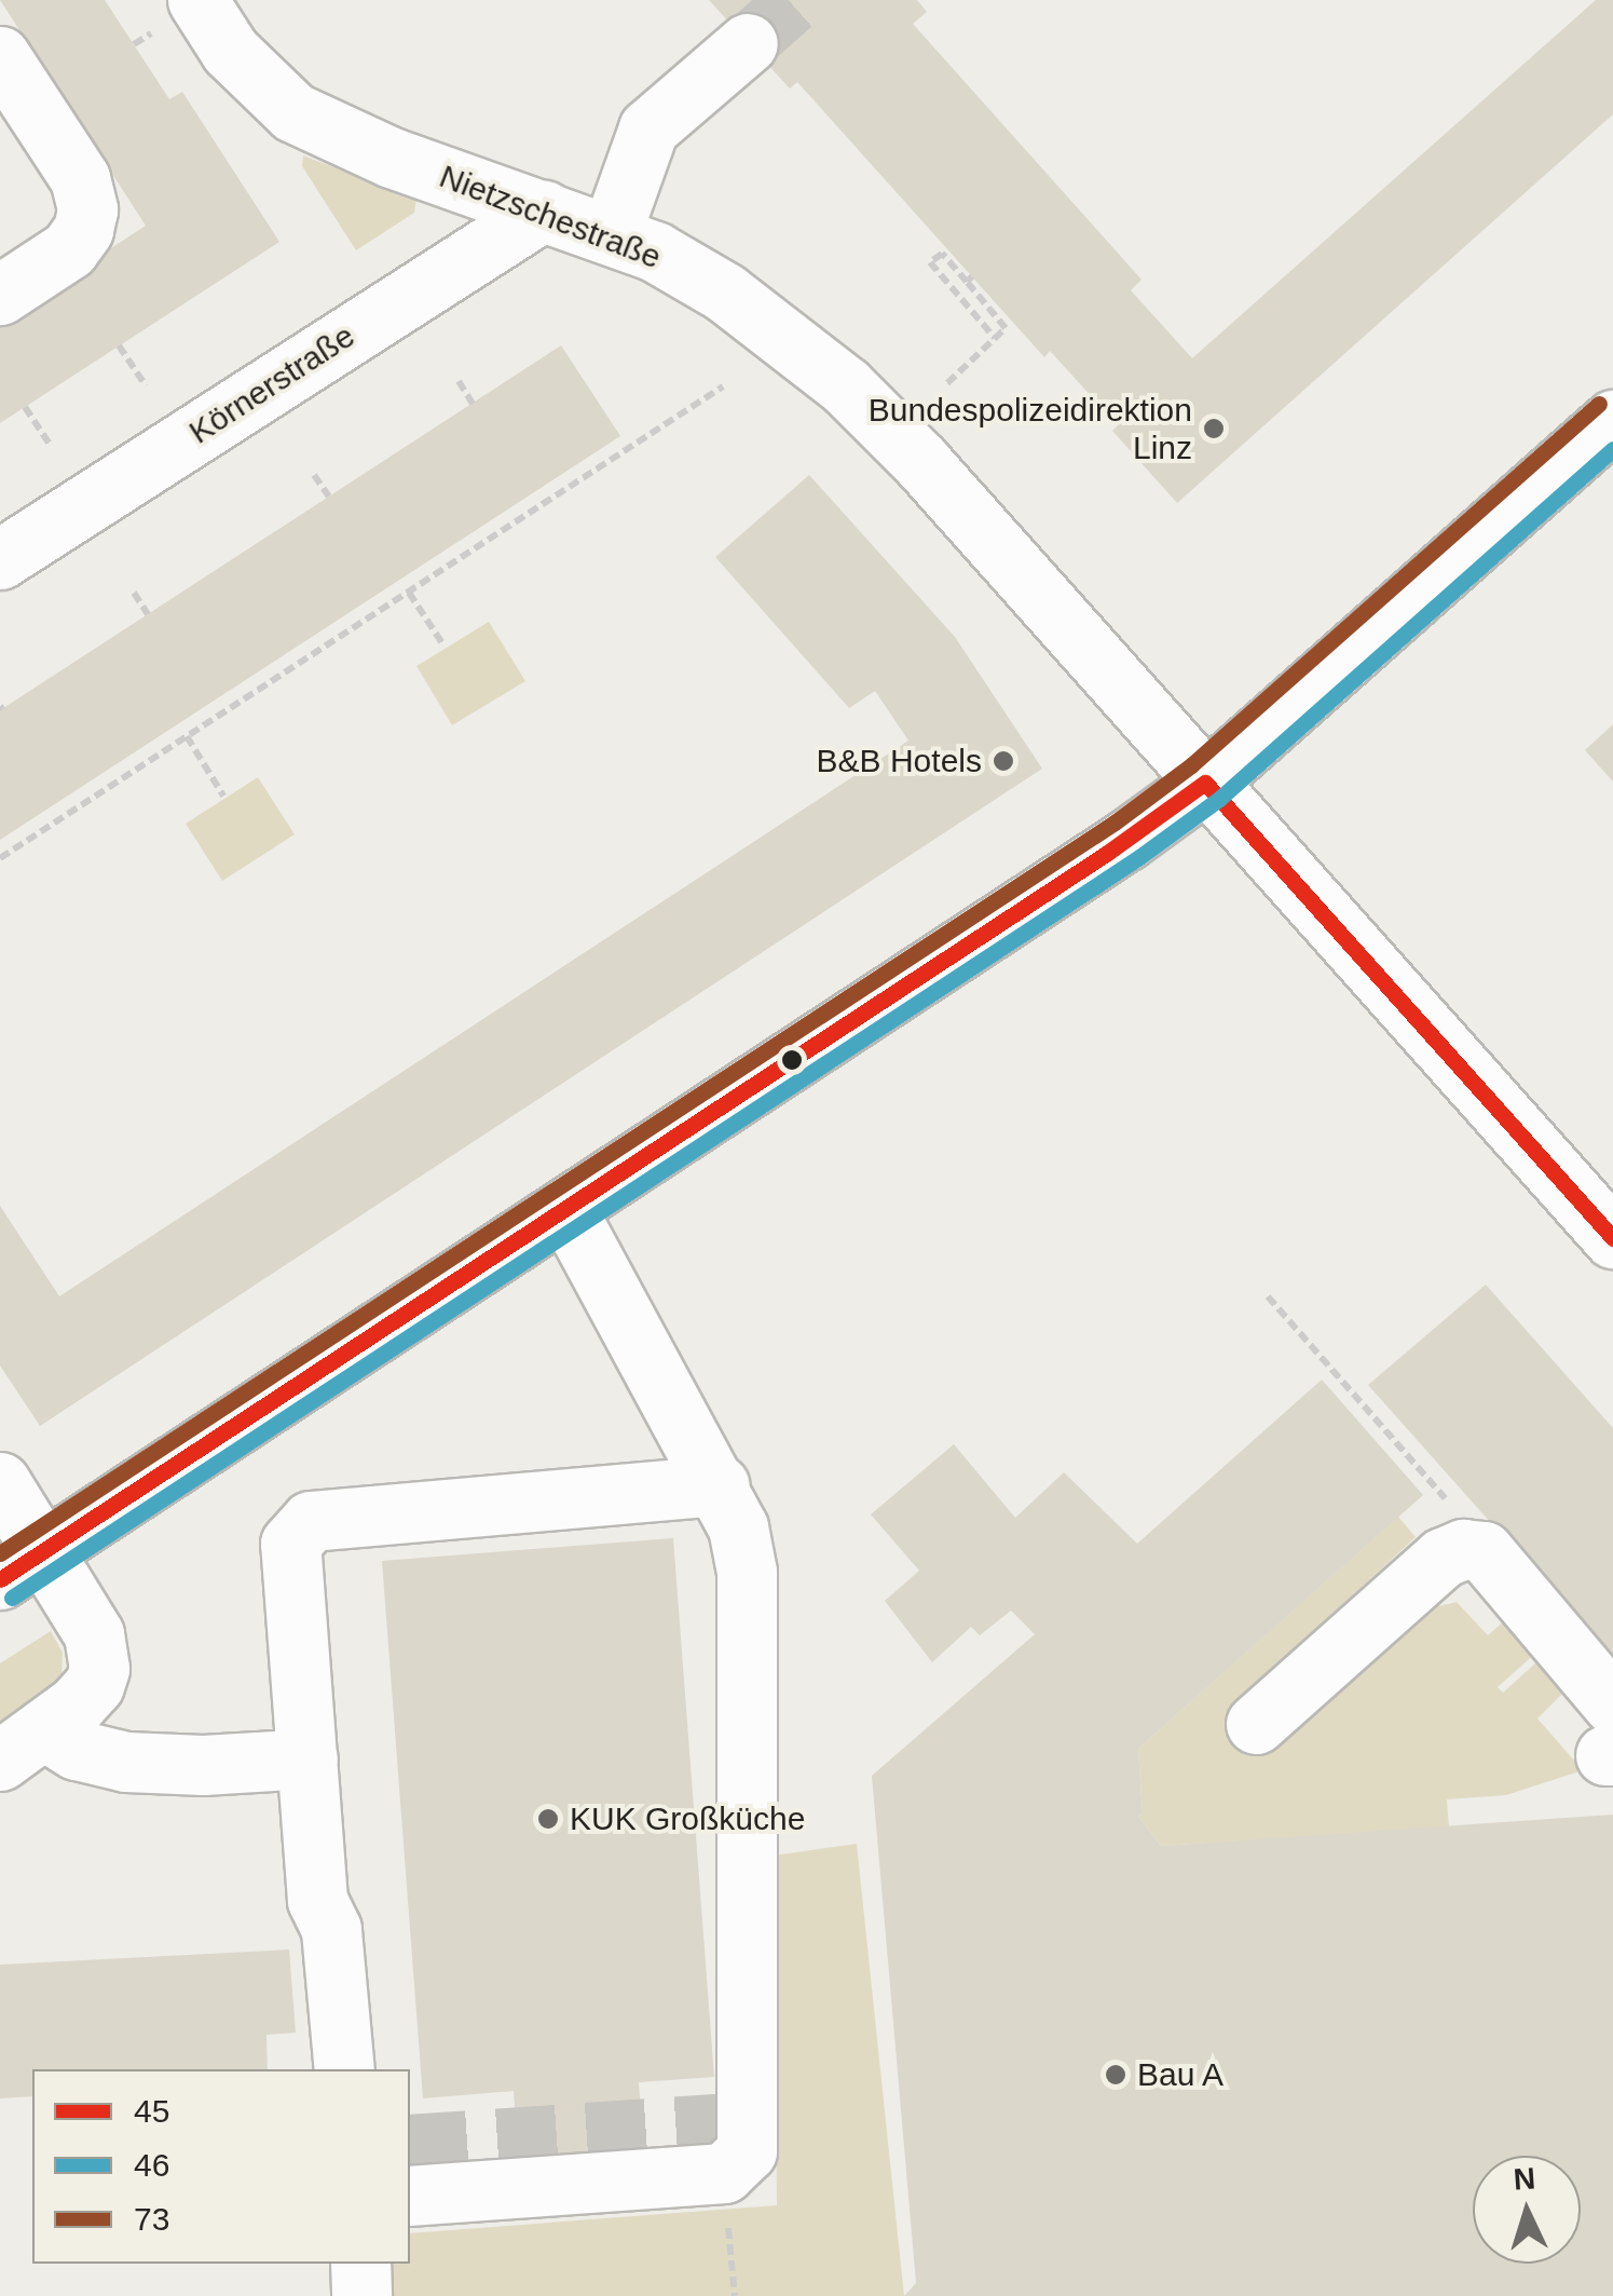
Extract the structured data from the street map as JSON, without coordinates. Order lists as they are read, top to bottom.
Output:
{
  "streets": {
    "street": ["Nietzschestraße", "Körnerstraße"]
  },
  "crossings": [
    ["Nietzschestraße", "Körnerstraße"]
  ],
  "places": [
    "Bundespolizeidirektion Linz",
    "B&B Hotels",
    "KUK Großküche",
    "Bau A"
  ],
  "lines": ["transit line 73", "transit line 46", "transit line 45"],
  "legend": ["45", "46", "73"],
  "north": "top"
}
